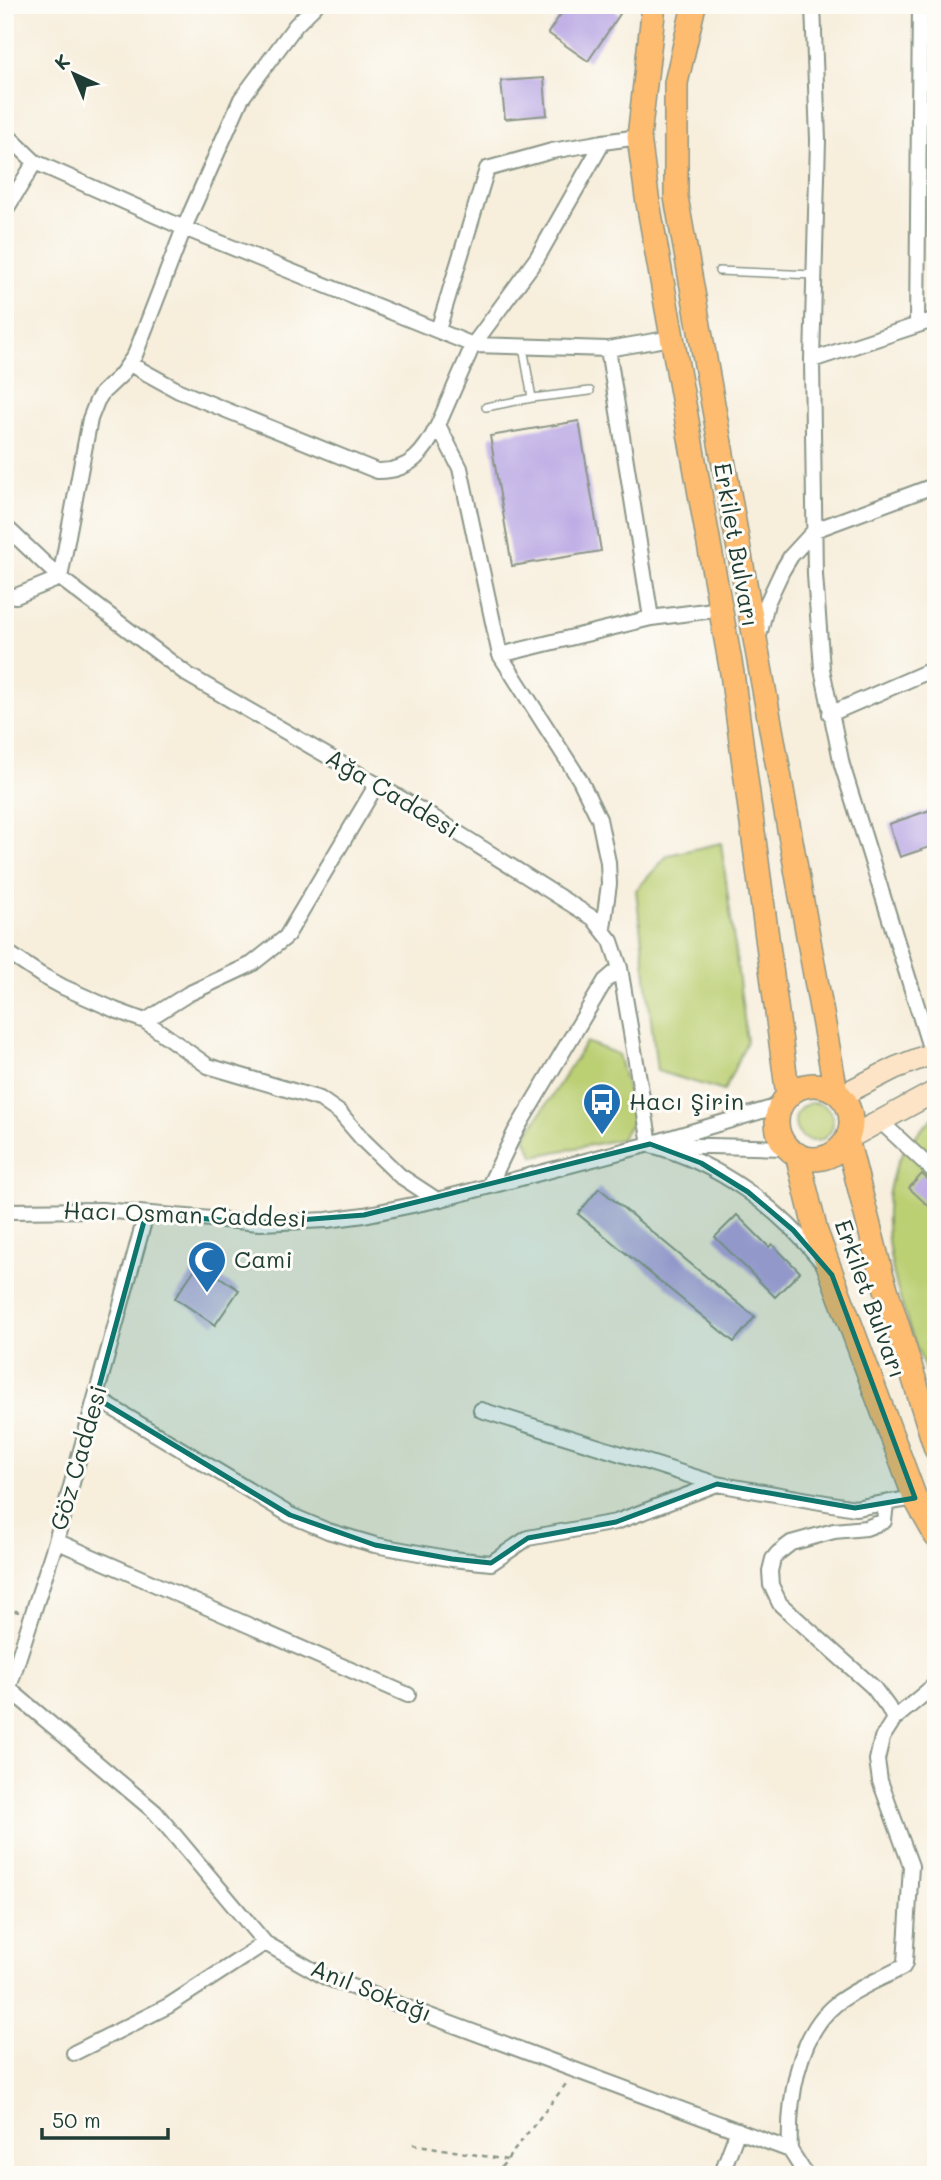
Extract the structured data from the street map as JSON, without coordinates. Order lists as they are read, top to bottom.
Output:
{
  "streets": {
    "main road": ["Erkilet Bulvarı"],
    "street": [
      "Ağa Caddesi",
      "Hacı Osman Caddesi",
      "Göz Caddesi",
      "Anıl Sokağı"
    ]
  },
  "crossings": [
    ["Ağa Caddesi", "Hacı Osman Caddesi"],
    ["Hacı Osman Caddesi", "Göz Caddesi"],
    ["Göz Caddesi", "Anıl Sokağı"]
  ],
  "places": {
    "bus stop": ["Hacı Şirin"],
    "mosque": ["Cami"]
  },
  "scale_bar": "50 m",
  "north": "top left"
}
